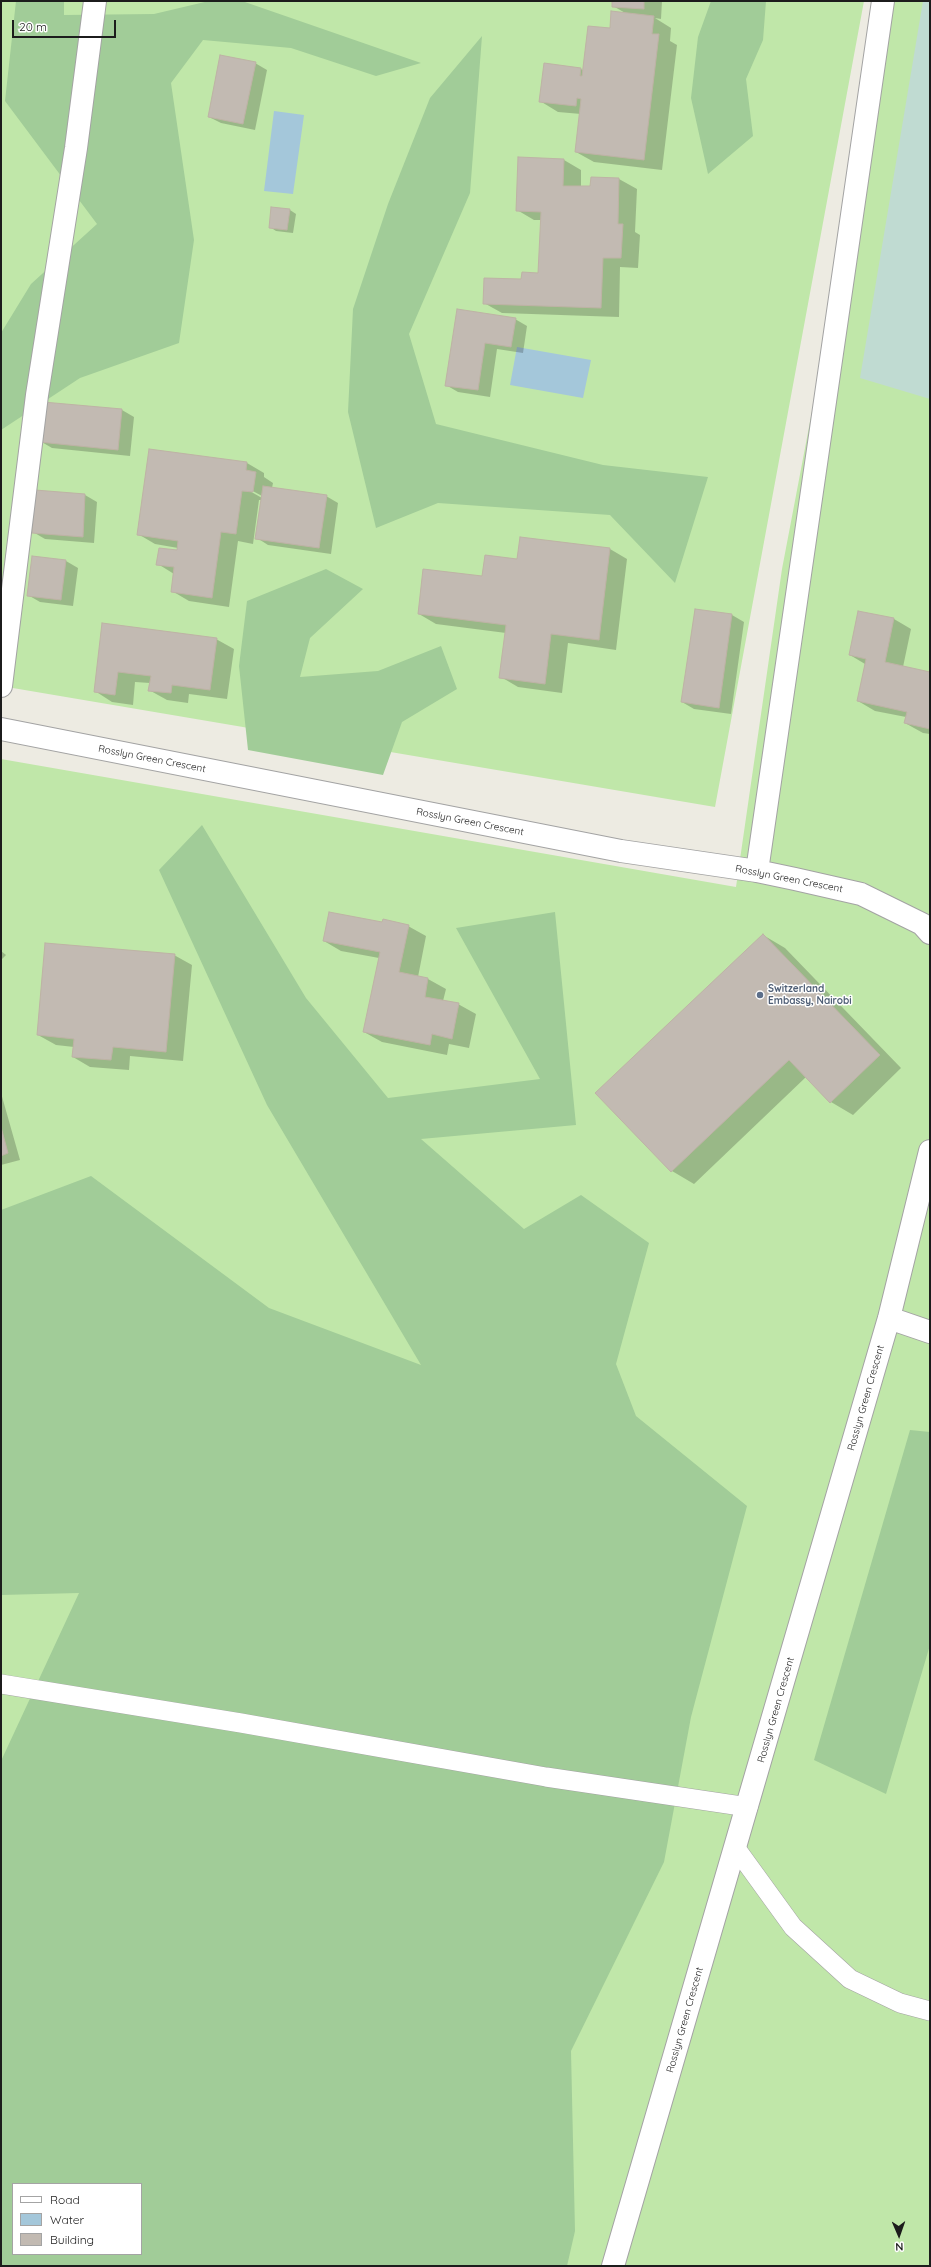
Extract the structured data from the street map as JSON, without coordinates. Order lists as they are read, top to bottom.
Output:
{
  "streets": {
    "street": ["Rosslyn Green Crescent"]
  },
  "places": ["Switzerland Embassy, Nairobi"],
  "legend": ["Road", "Water", "Building"],
  "scale_bar": "20 m",
  "north": "bottom"
}
